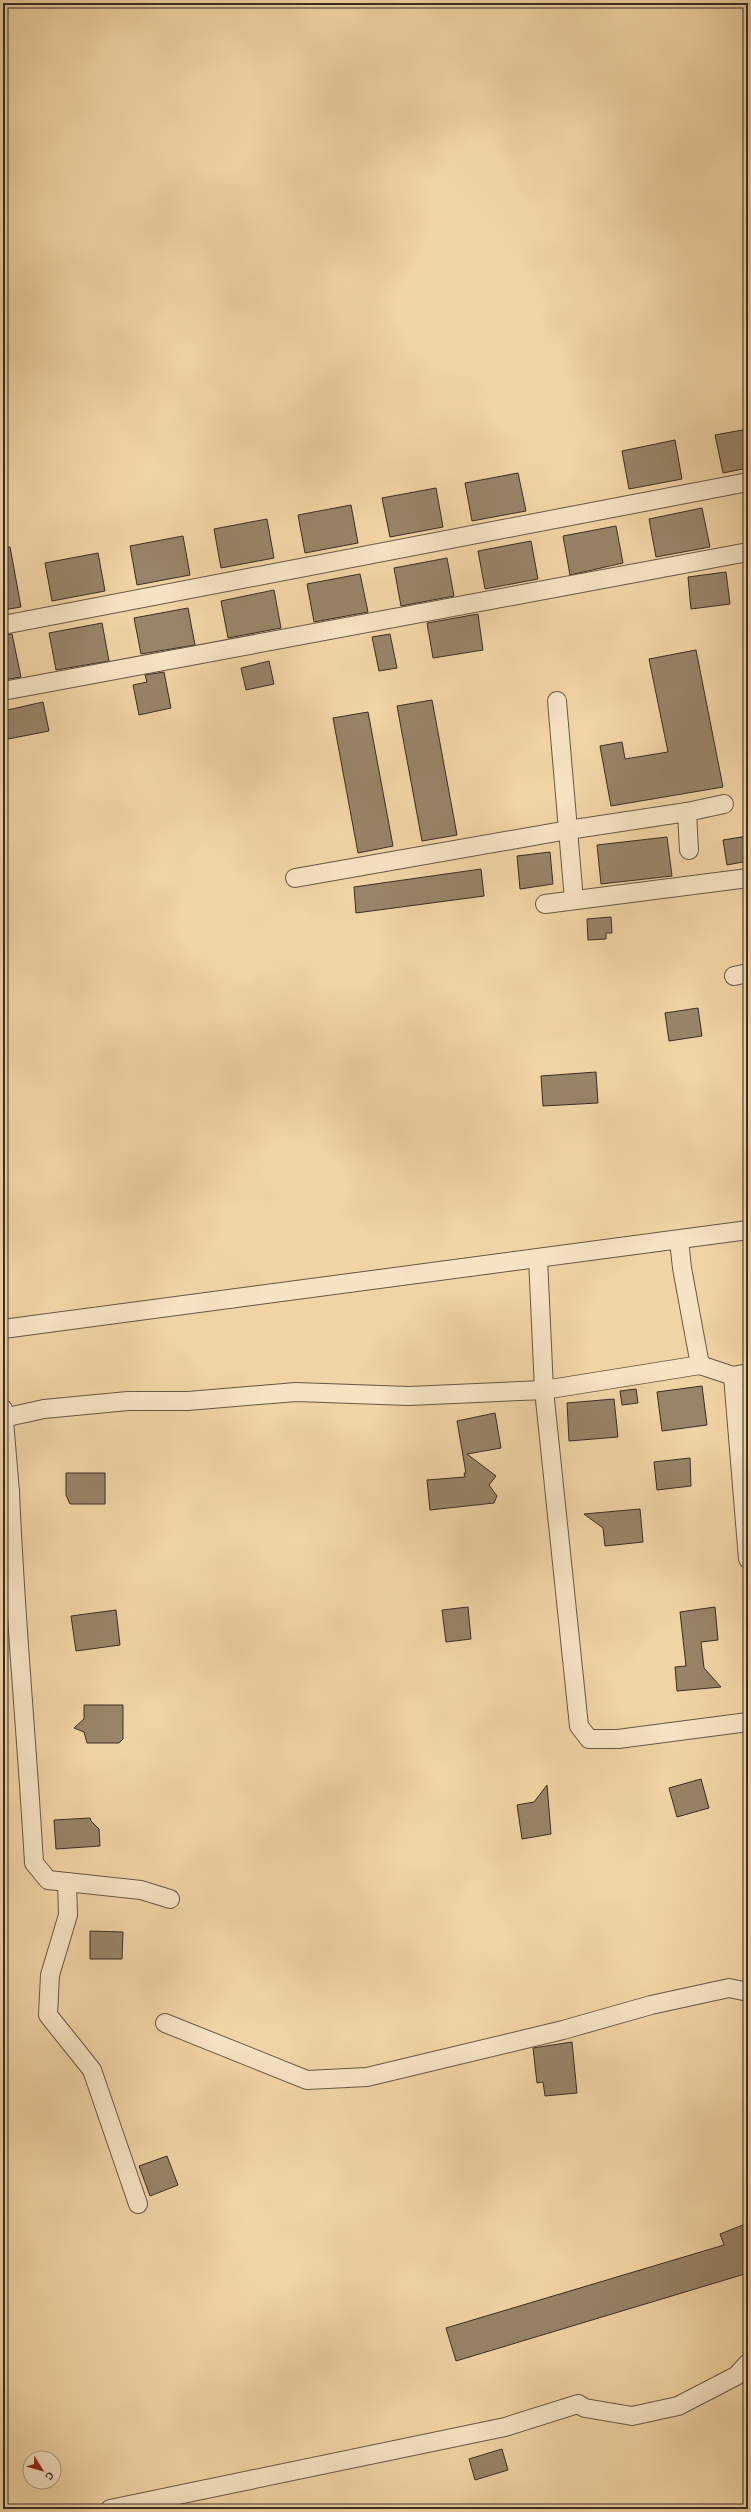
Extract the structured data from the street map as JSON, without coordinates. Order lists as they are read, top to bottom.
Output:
{
  "north": "bottom right"
}
